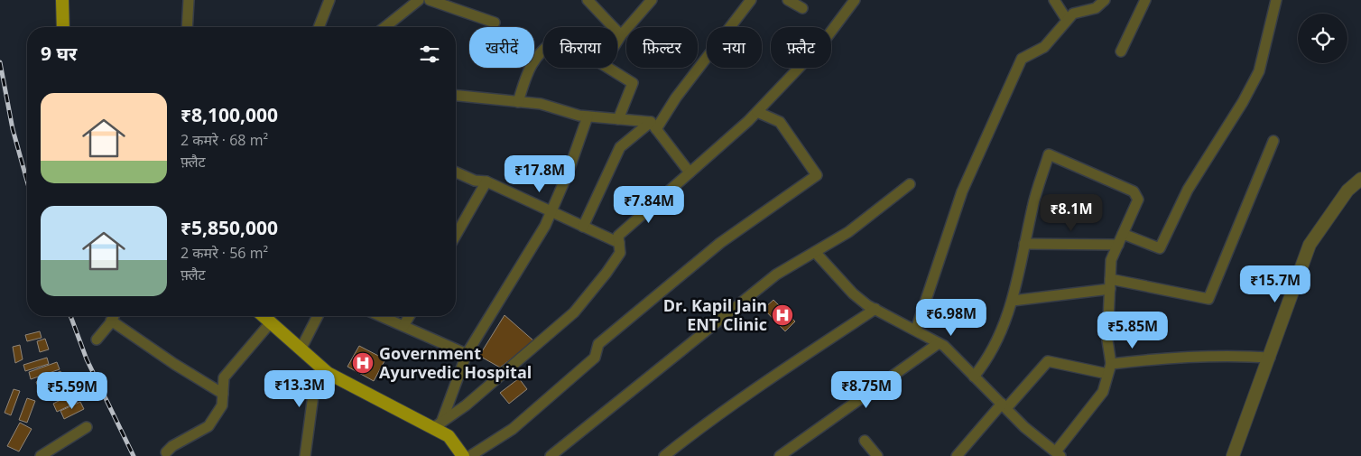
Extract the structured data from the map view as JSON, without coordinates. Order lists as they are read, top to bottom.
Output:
{
  "places": {
    "hospital": ["Dr. Kapil Jain ENT Clinic", "Government Ayurvedic Hospital"]
  },
  "page": {
    "chip": [
      "खरीदें",
      "किराया",
      "फ़िल्टर",
      "नया",
      "फ़्लैट"
    ],
    "heading": "9 घर",
    "list": [
      {
        "name": "₹8,100,000",
        "note": "2 कमरे · 68 m² · फ़्लैट"
      },
      {
        "name": "₹5,850,000",
        "note": "2 कमरे · 56 m² · फ़्लैट"
      }
    ],
    "price": [
      "₹17.8M",
      "₹7.84M",
      "₹8.1M",
      "₹15.7M",
      "₹6.98M",
      "₹5.85M",
      "₹13.3M",
      "₹8.75M",
      "₹5.59M"
    ]
  }
}
